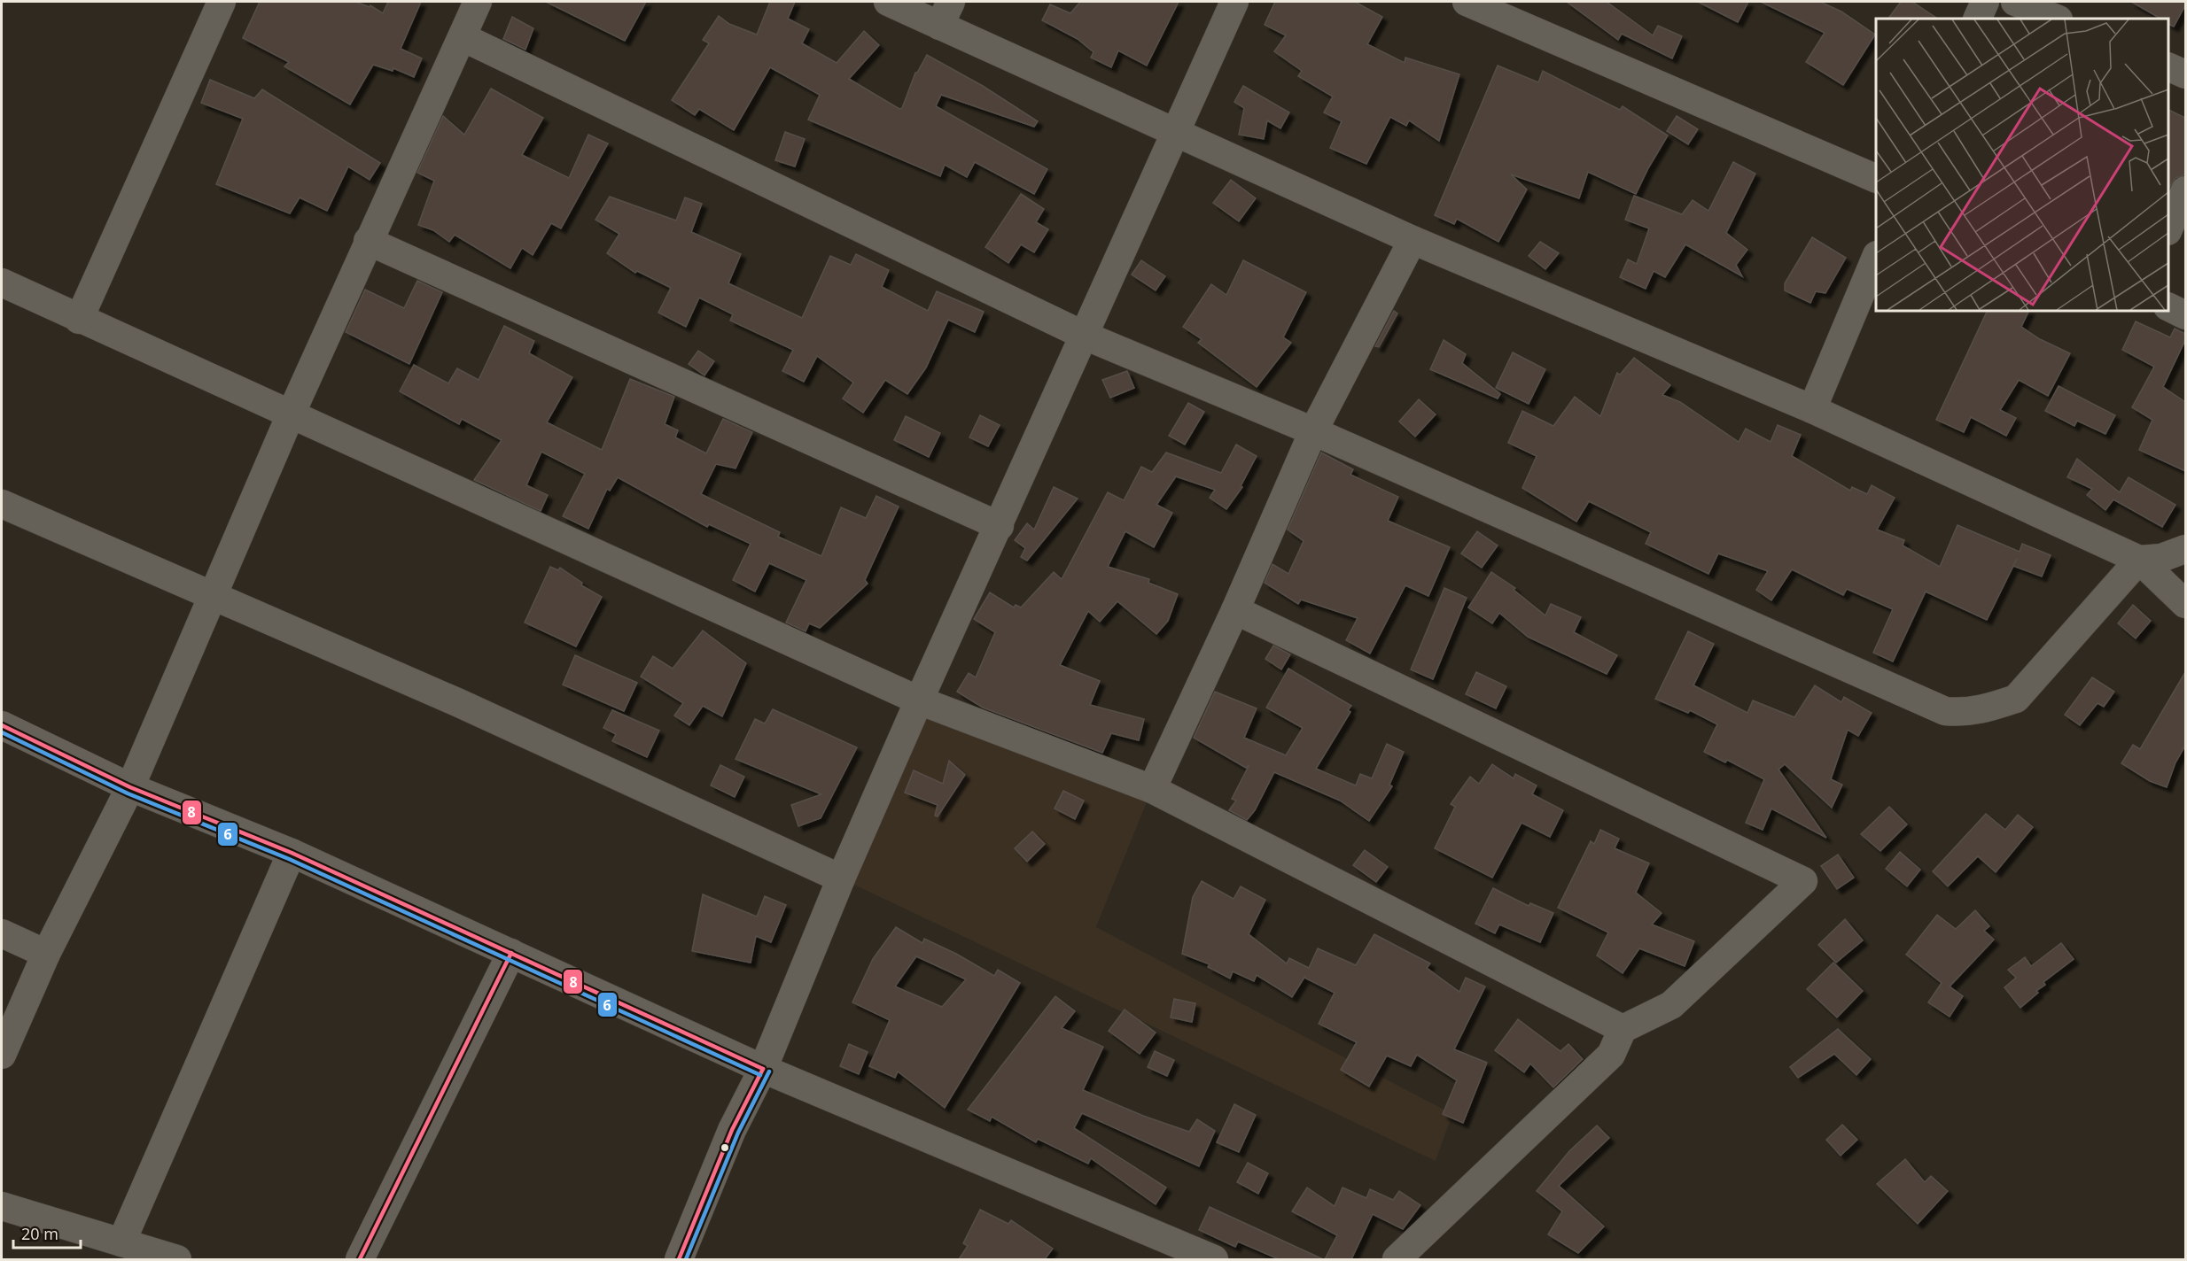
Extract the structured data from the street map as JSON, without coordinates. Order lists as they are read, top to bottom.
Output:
{
  "lines": ["transit line 8", "transit line 6"],
  "scale_bar": "20 m"
}
